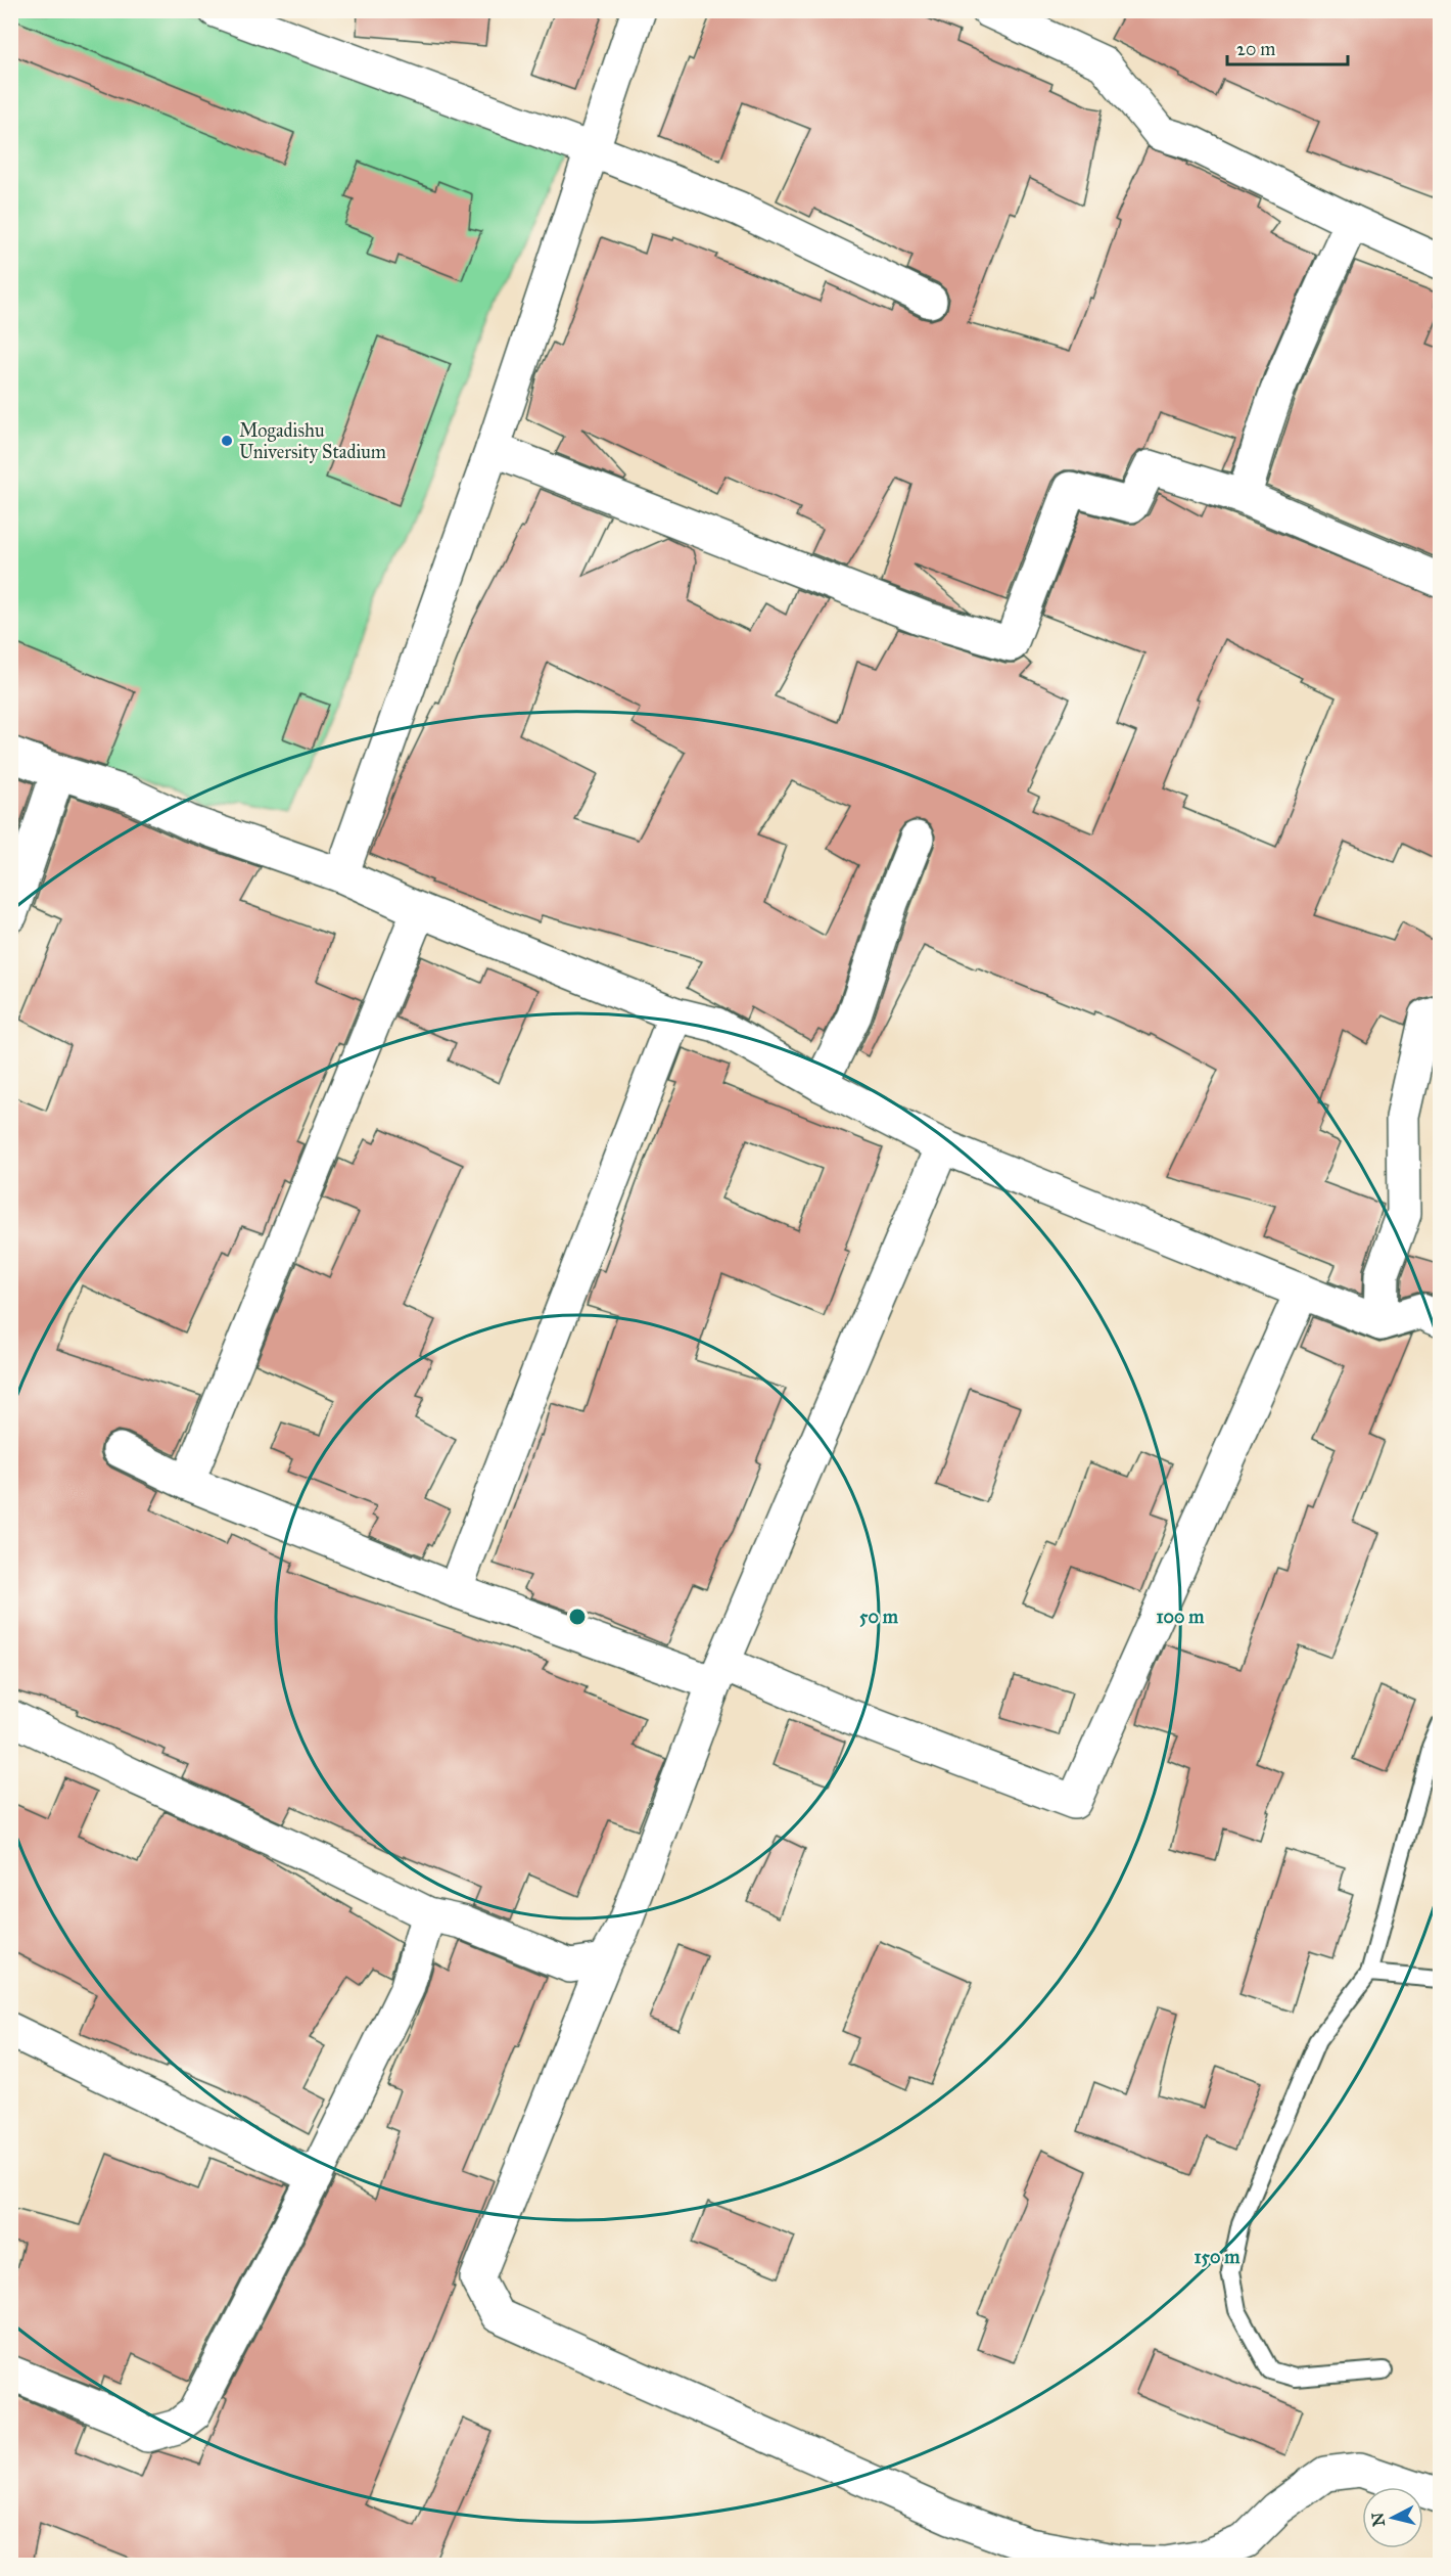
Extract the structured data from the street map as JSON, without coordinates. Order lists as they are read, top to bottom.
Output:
{
  "places": ["Mogadishu University Stadium"],
  "scale_bar": "20 m",
  "north": "left",
  "rings": ["50 m", "100 m", "150 m"]
}
